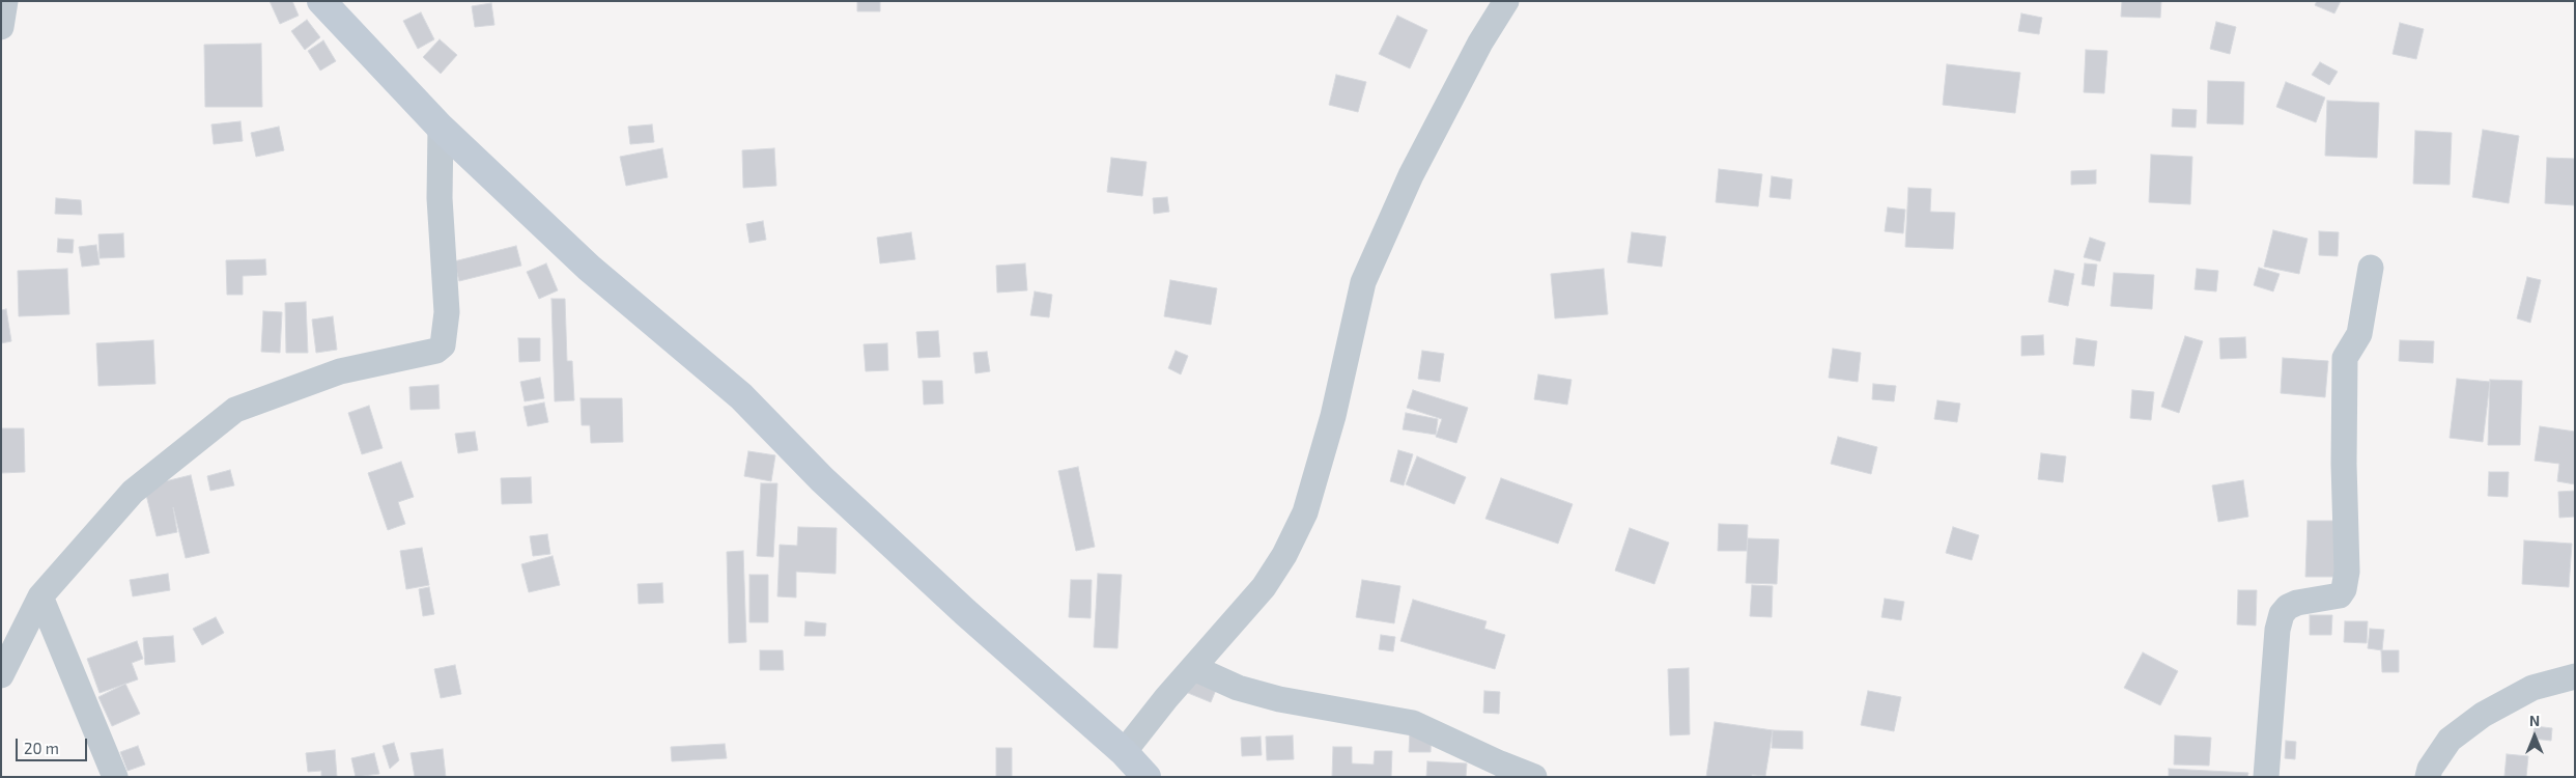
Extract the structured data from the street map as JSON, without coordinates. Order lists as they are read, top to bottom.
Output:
{
  "scale_bar": "20 m",
  "north": "top"
}
